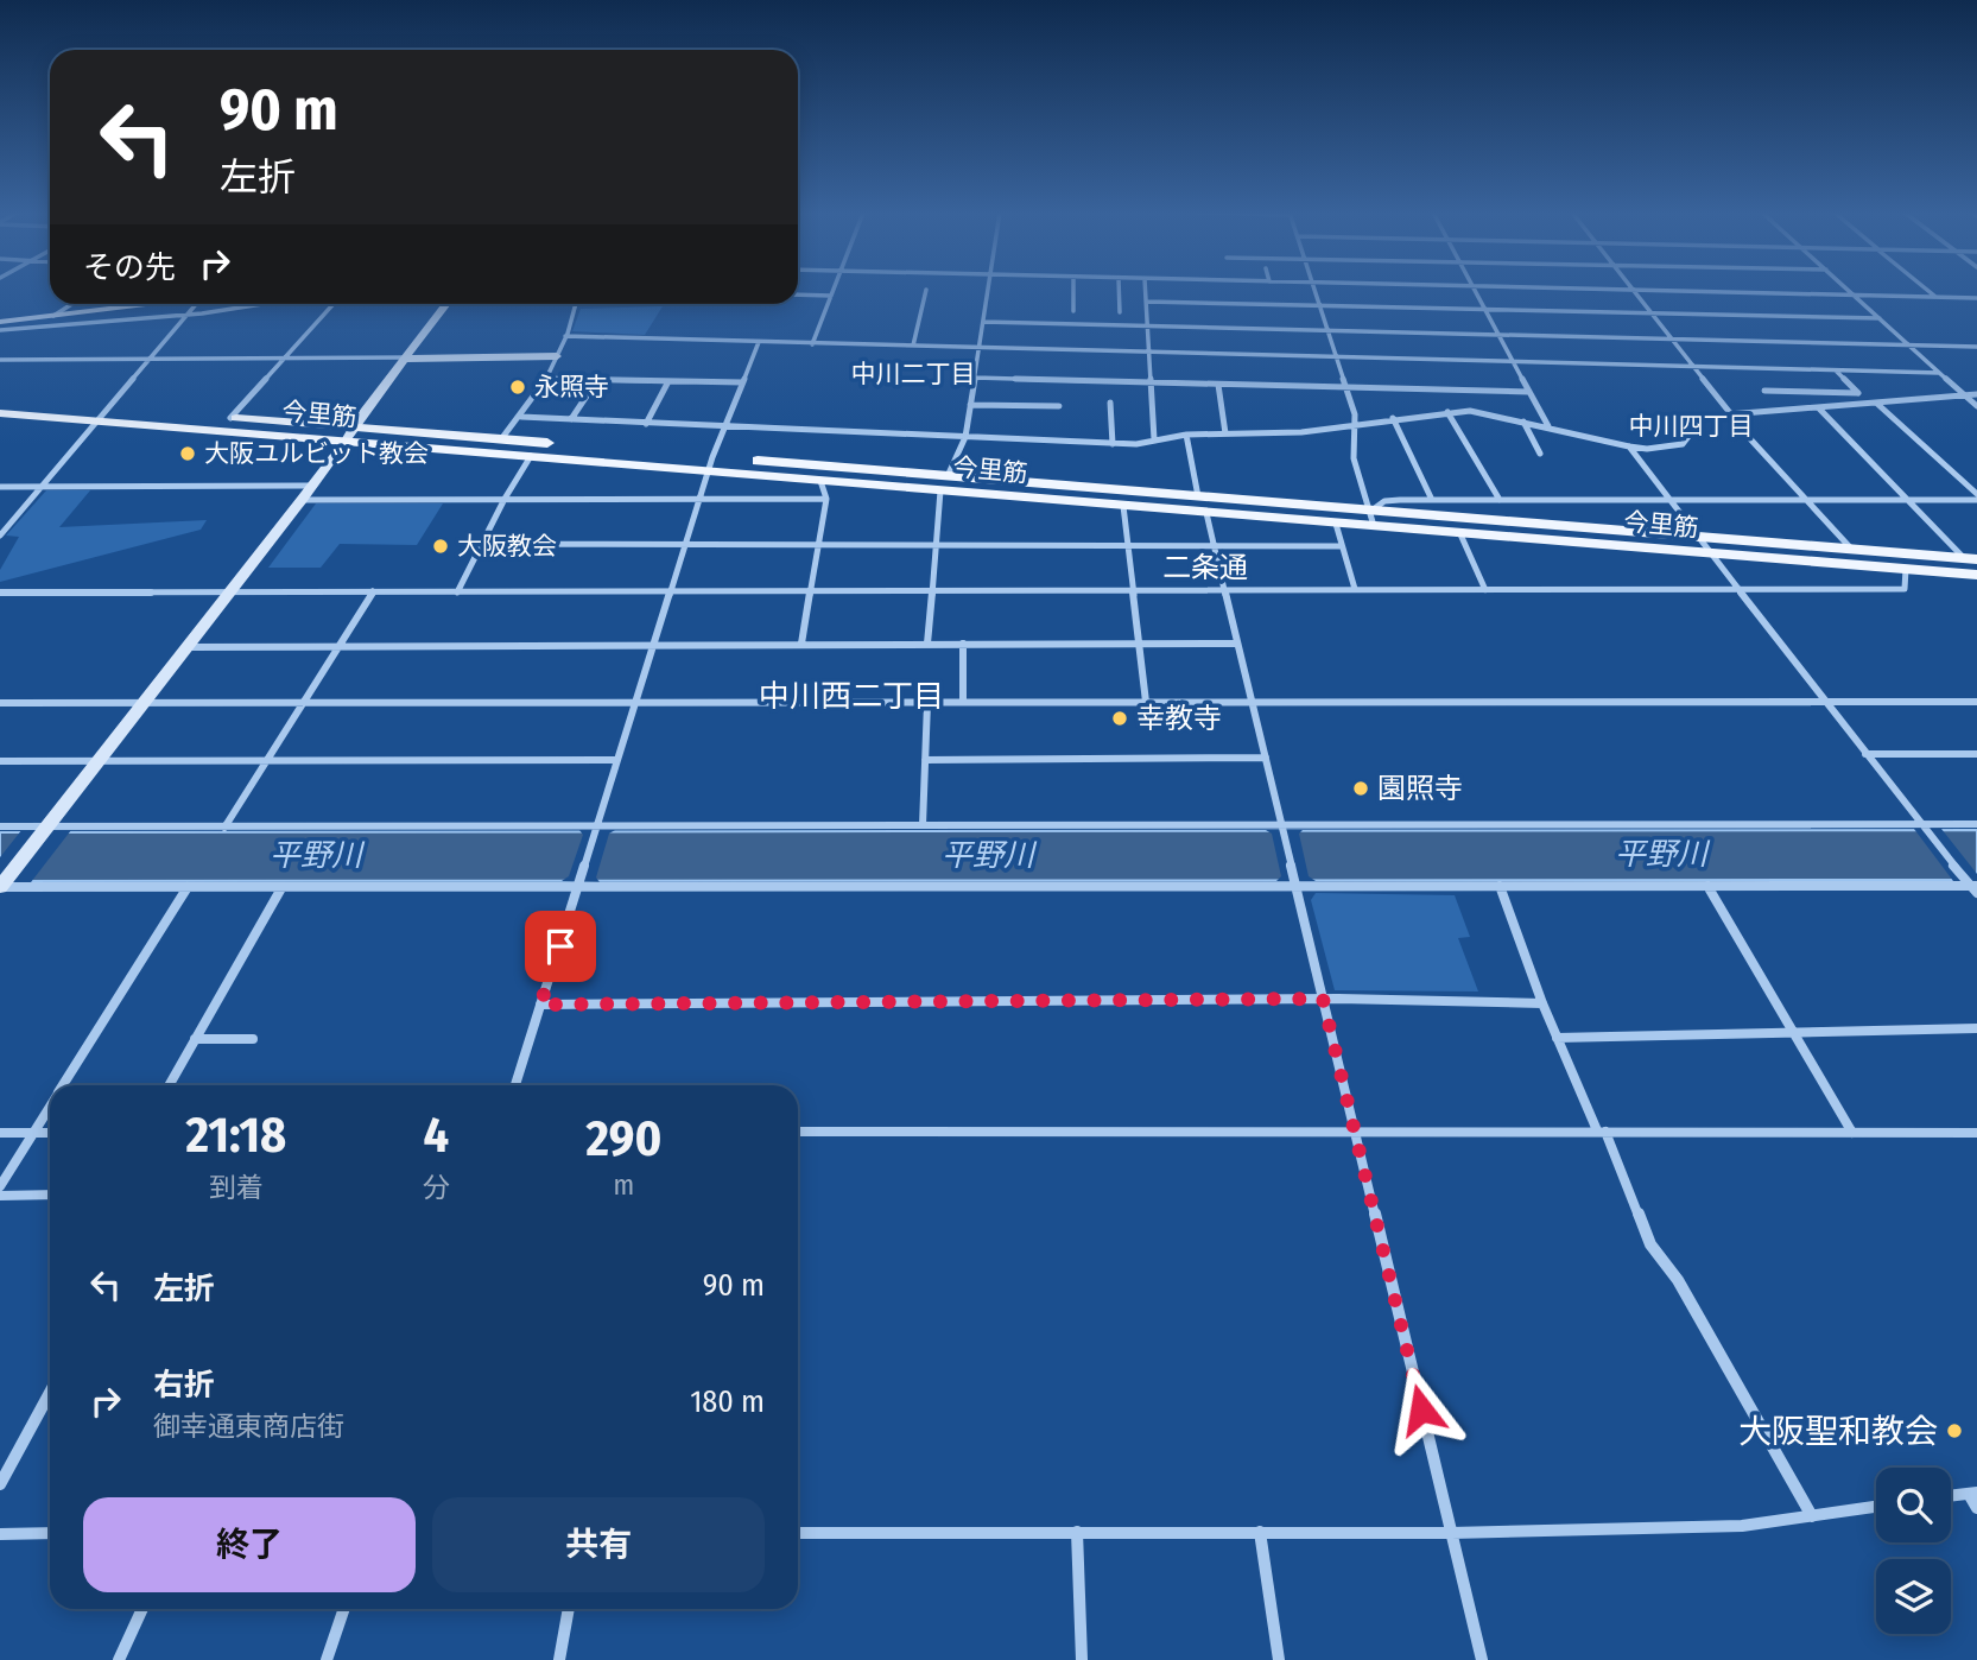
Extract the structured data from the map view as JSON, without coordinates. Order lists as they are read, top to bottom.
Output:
{
  "streets": {
    "main road": ["今里筋"],
    "street": ["二条通"]
  },
  "crossings": [
    ["今里筋", "二条通"]
  ],
  "districts": ["中川二丁目", "中川四丁目", "中川西二丁目"],
  "water": ["平野川"],
  "places": [
    "永照寺",
    "大阪ユルビット教会",
    "大阪教会",
    "幸教寺",
    "園照寺",
    "大阪聖和教会"
  ],
  "page": {
    "turn": ["90 m", "左折"],
    "then": "その先",
    "eta": [
      "21:18",
      "到着",
      "4",
      "分",
      "290",
      "m"
    ],
    "list": [
      {
        "name": "左折",
        "value": "90 m"
      },
      {
        "name": "右折",
        "note": "御幸通東商店街",
        "value": "180 m"
      }
    ],
    "buttons": ["終了", "共有"]
  }
}
